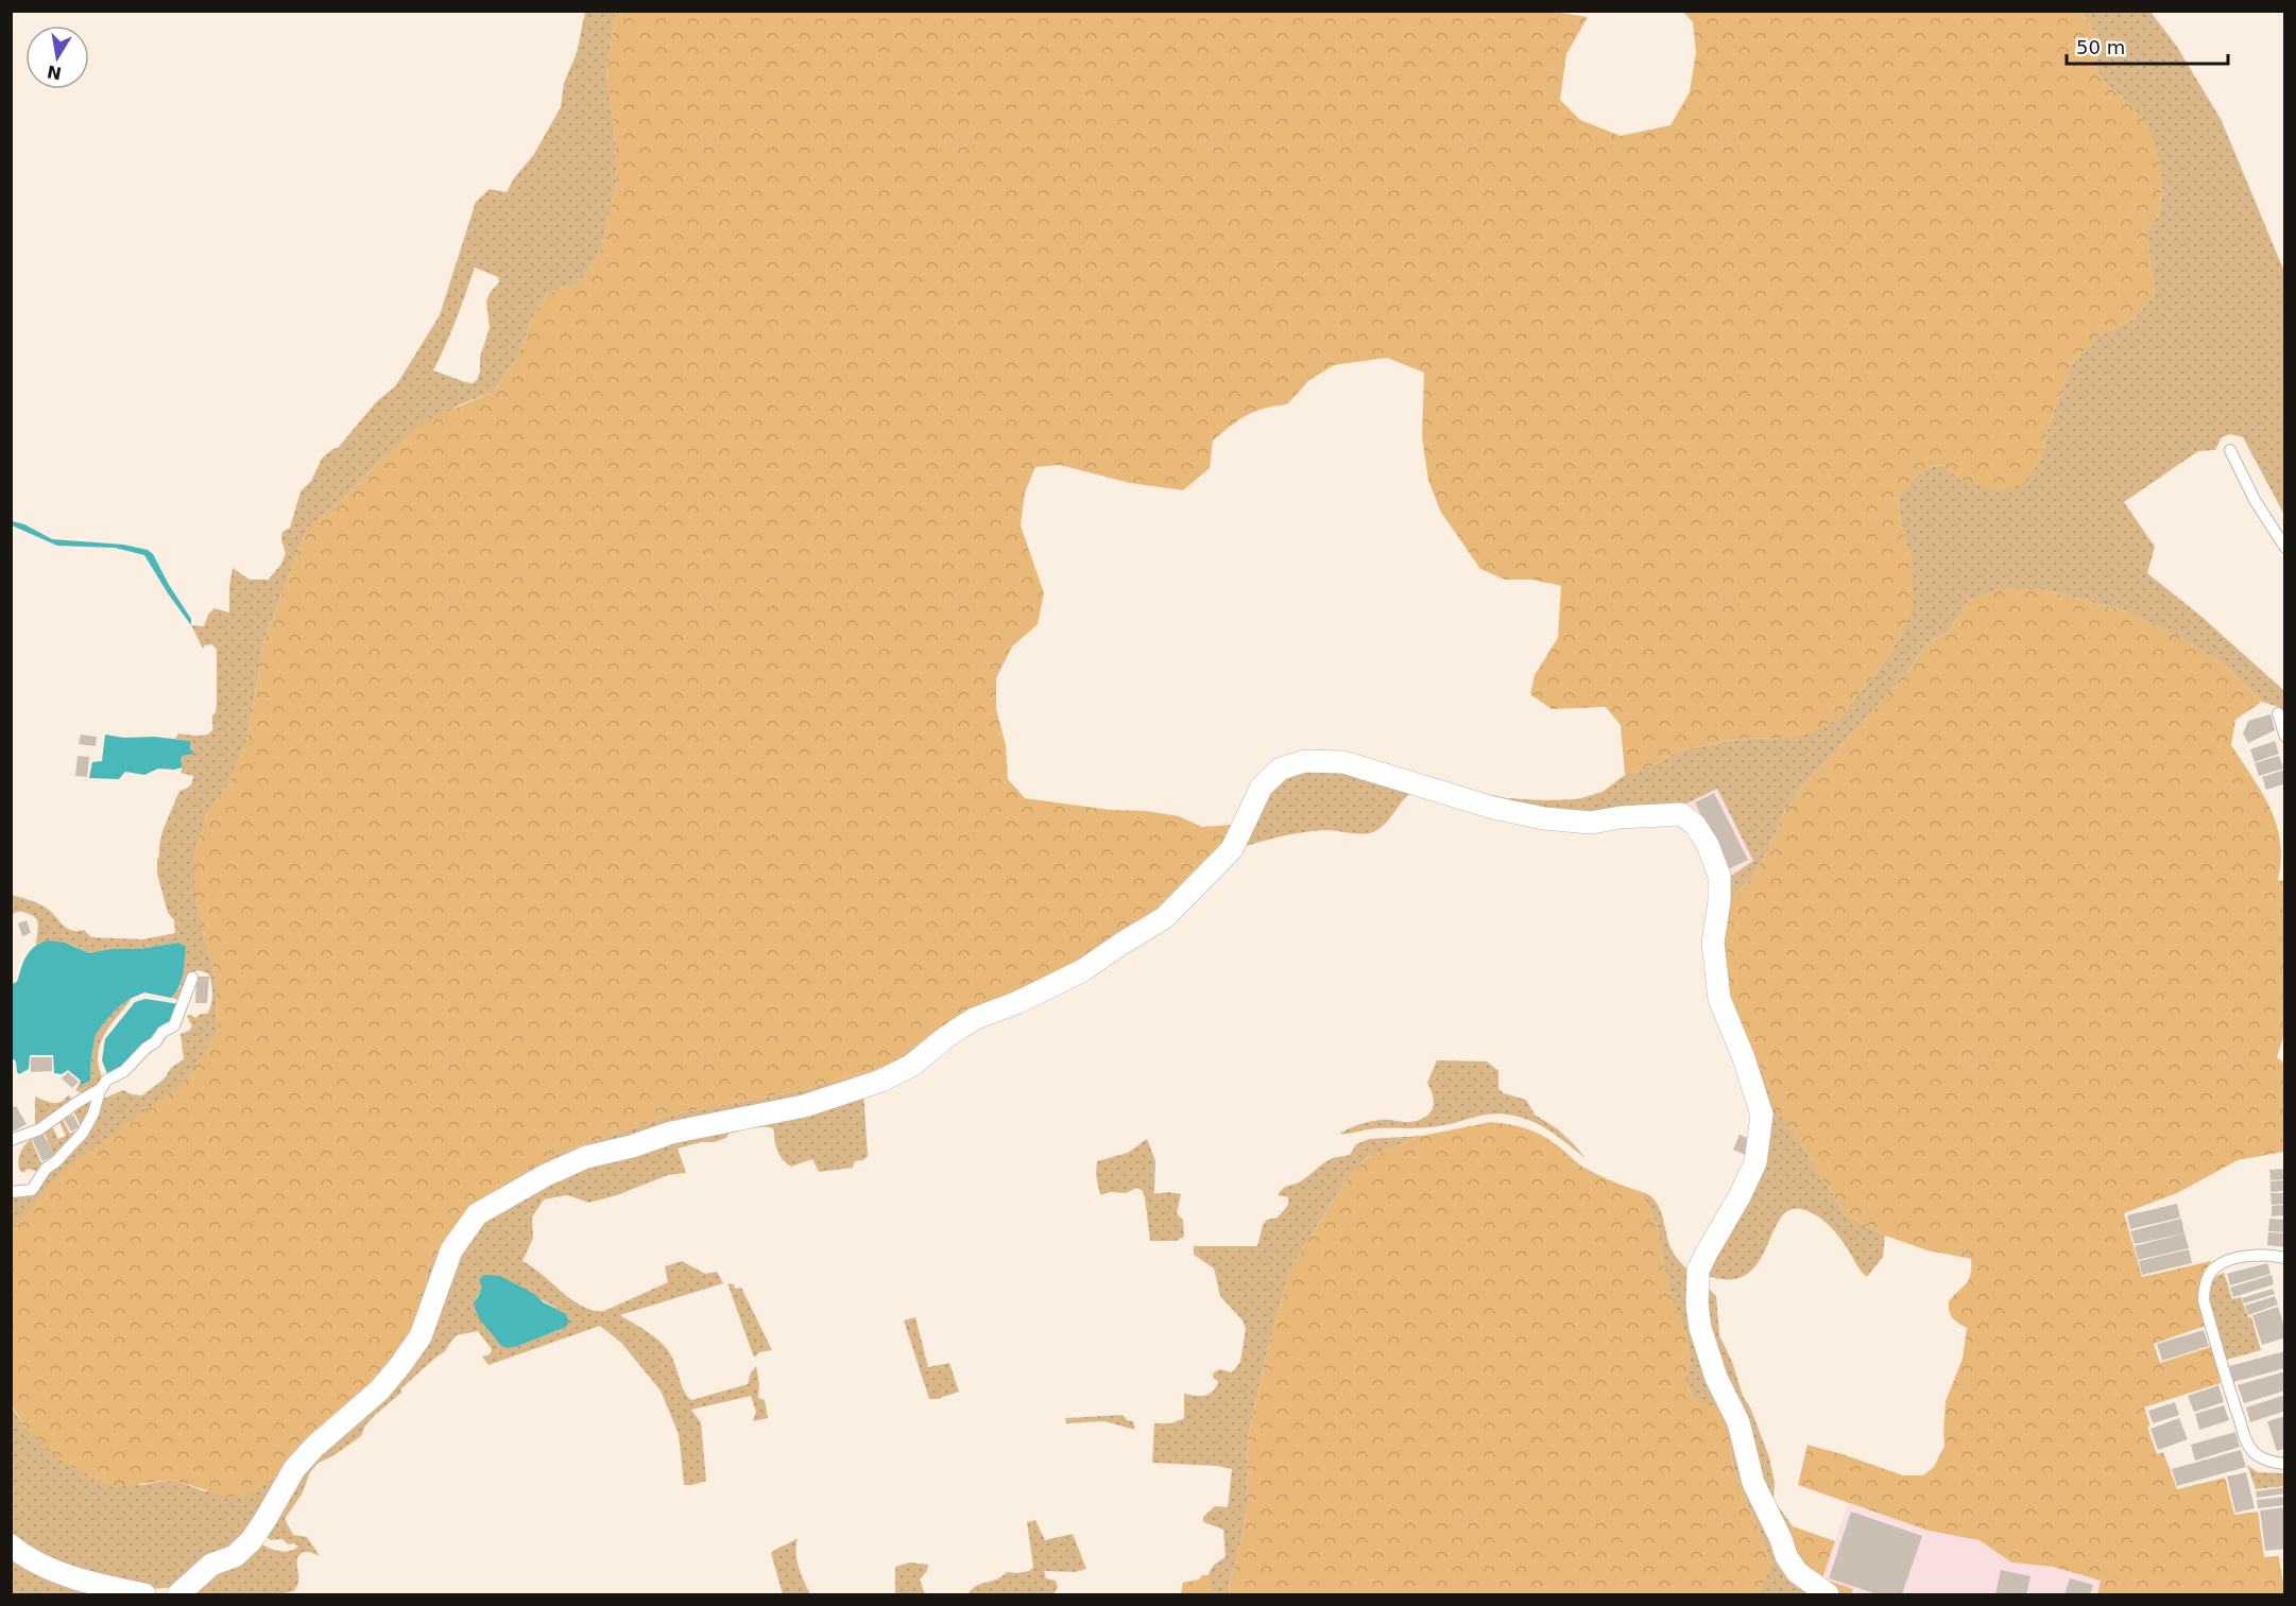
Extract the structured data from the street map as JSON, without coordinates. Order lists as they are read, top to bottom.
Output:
{
  "scale_bar": "50 m",
  "north": "bottom"
}
